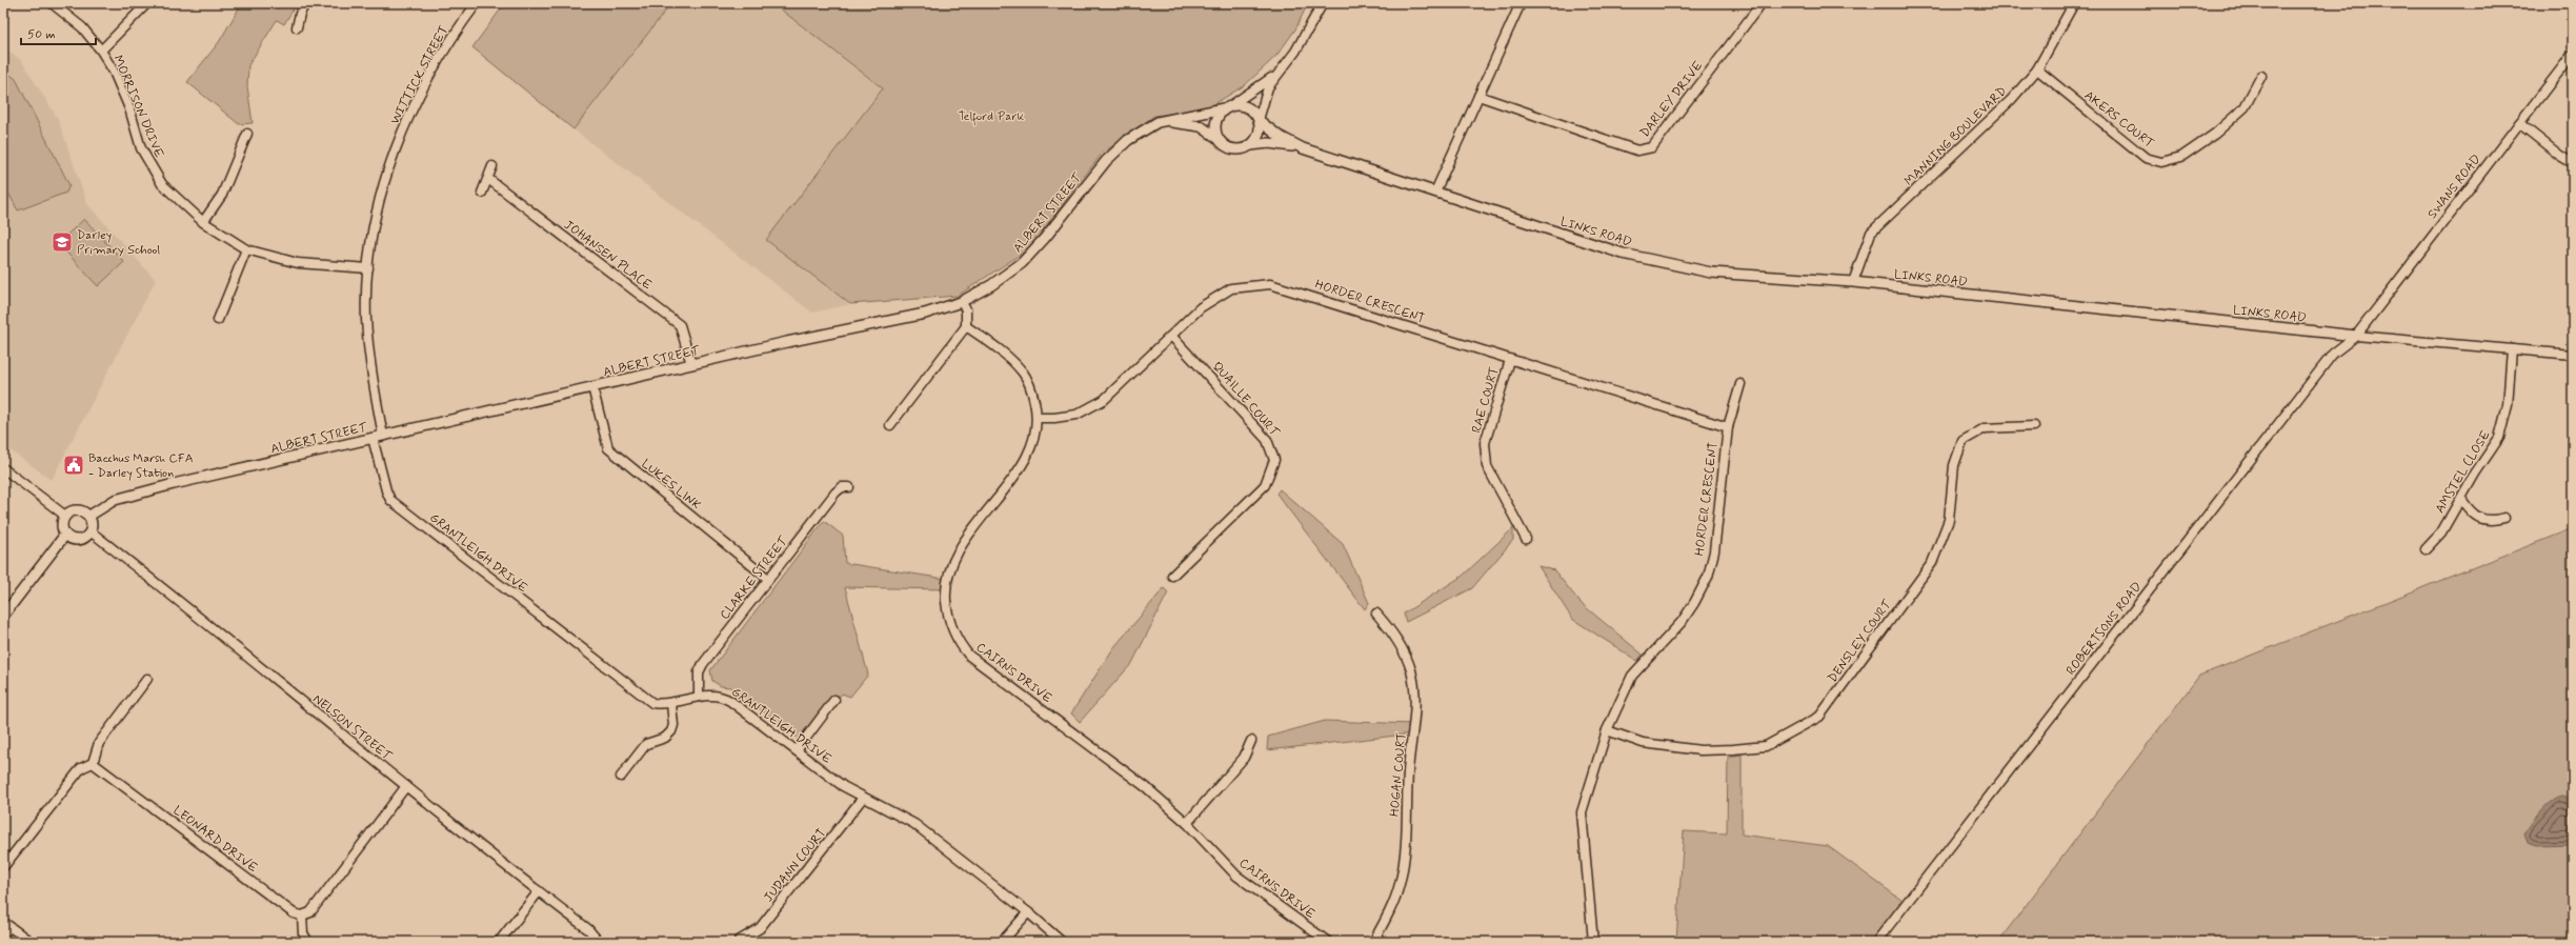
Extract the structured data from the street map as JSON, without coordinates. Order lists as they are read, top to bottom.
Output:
{
  "streets": {
    "street": [
      "WITTICK STREET",
      "DARLEY DRIVE",
      "MORRISON DRIVE",
      "AKERS COURT",
      "MANNING BOULEVARD",
      "SWANS ROAD",
      "ALBERT STREET",
      "LINKS ROAD",
      "JOHANSEN PLACE",
      "HORDER CRESCENT",
      "QUAILLE COURT",
      "RAE COURT",
      "AMSTEL CLOSE",
      "LUKES LINK",
      "GRANTLEIGH DRIVE",
      "CLARKE STREET",
      "ROBERTSONS ROAD",
      "DENSLEY COURT",
      "CAIRNS DRIVE",
      "NELSON STREET",
      "HOGAN COURT",
      "LEONARD DRIVE",
      "JUDANN COURT"
    ]
  },
  "crossings": [
    ["WITTICK STREET", "MORRISON DRIVE"],
    ["WITTICK STREET", "ALBERT STREET"],
    ["AKERS COURT", "MANNING BOULEVARD"],
    ["MANNING BOULEVARD", "LINKS ROAD"],
    ["SWANS ROAD", "LINKS ROAD"],
    ["SWANS ROAD", "ROBERTSONS ROAD"],
    ["ALBERT STREET", "LINKS ROAD"],
    ["ALBERT STREET", "JOHANSEN PLACE"],
    ["ALBERT STREET", "LUKES LINK"],
    ["ALBERT STREET", "GRANTLEIGH DRIVE"],
    ["ALBERT STREET", "NELSON STREET"],
    ["LINKS ROAD", "AMSTEL CLOSE"],
    ["LINKS ROAD", "ROBERTSONS ROAD"],
    ["HORDER CRESCENT", "QUAILLE COURT"],
    ["HORDER CRESCENT", "RAE COURT"],
    ["HORDER CRESCENT", "DENSLEY COURT"],
    ["HORDER CRESCENT", "CAIRNS DRIVE"],
    ["LUKES LINK", "CLARKE STREET"],
    ["GRANTLEIGH DRIVE", "CLARKE STREET"],
    ["GRANTLEIGH DRIVE", "JUDANN COURT"]
  ],
  "parks": ["Telford Park"],
  "places": {
    "school or university": ["Darley Primary School"],
    "public building": ["Bacchus Marsh CFA - Darley Station"]
  },
  "scale_bar": "50 m"
}
